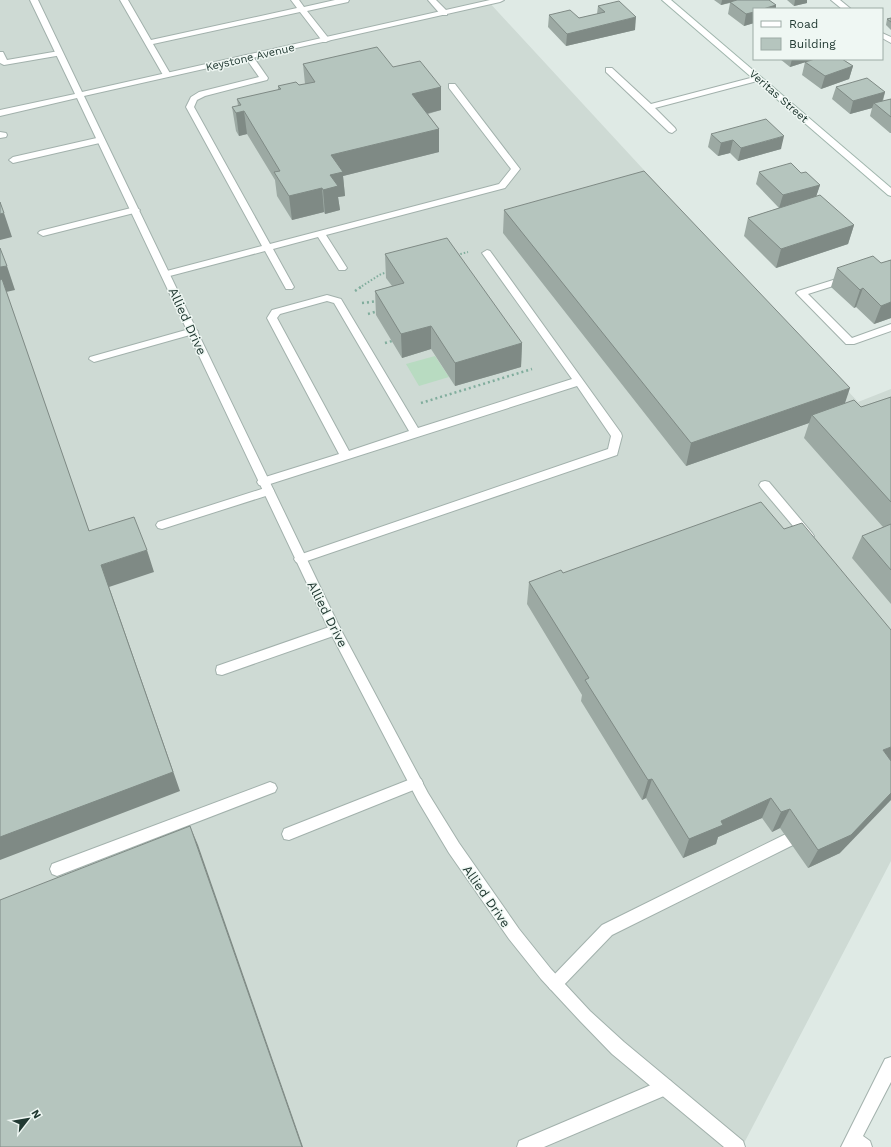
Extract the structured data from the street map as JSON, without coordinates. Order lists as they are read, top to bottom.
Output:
{
  "streets": {
    "street": ["Keystone Avenue", "Veritas Street", "Allied Drive"]
  },
  "crossings": [
    ["Keystone Avenue", "Allied Drive"]
  ],
  "legend": ["Road", "Building"],
  "north": "top right"
}
